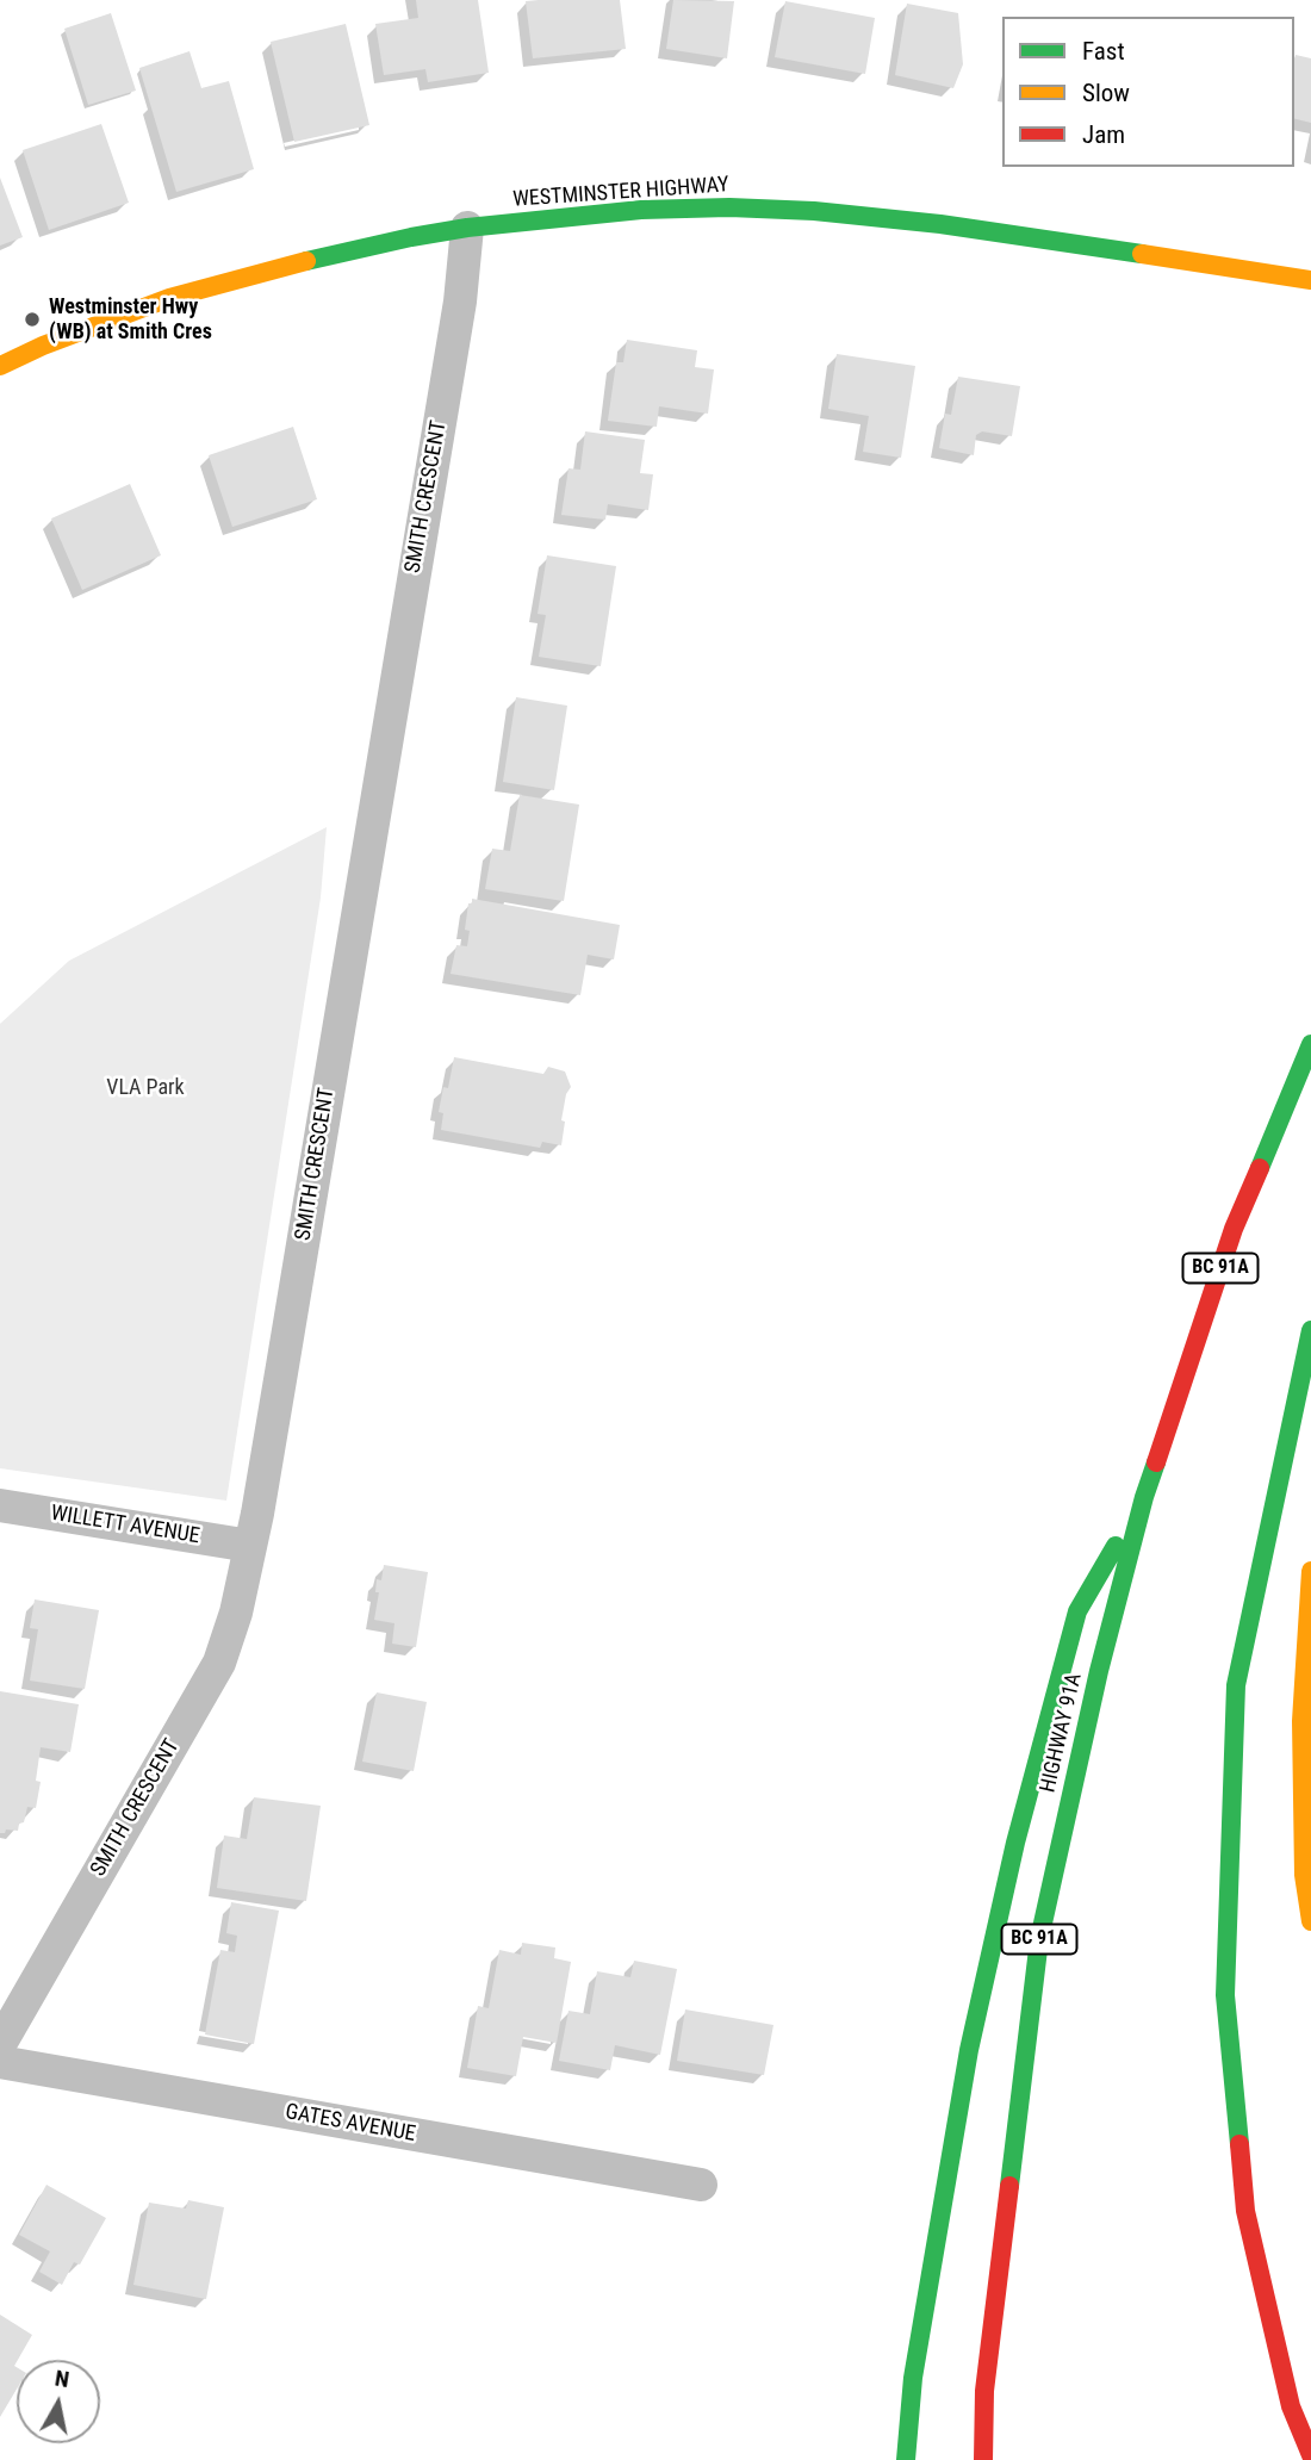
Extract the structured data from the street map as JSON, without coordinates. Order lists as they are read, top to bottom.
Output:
{
  "streets": {
    "main road": ["WESTMINSTER HIGHWAY", "BC 91A", "HIGHWAY 91A"],
    "street": ["SMITH CRESCENT", "WILLETT AVENUE", "GATES AVENUE"]
  },
  "crossings": [
    ["WESTMINSTER HIGHWAY", "SMITH CRESCENT"],
    ["SMITH CRESCENT", "WILLETT AVENUE"]
  ],
  "parks": ["VLA Park"],
  "places": ["Westminster Hwy (WB) at Smith Cres"],
  "legend": ["Fast", "Slow", "Jam"],
  "north": "top"
}
